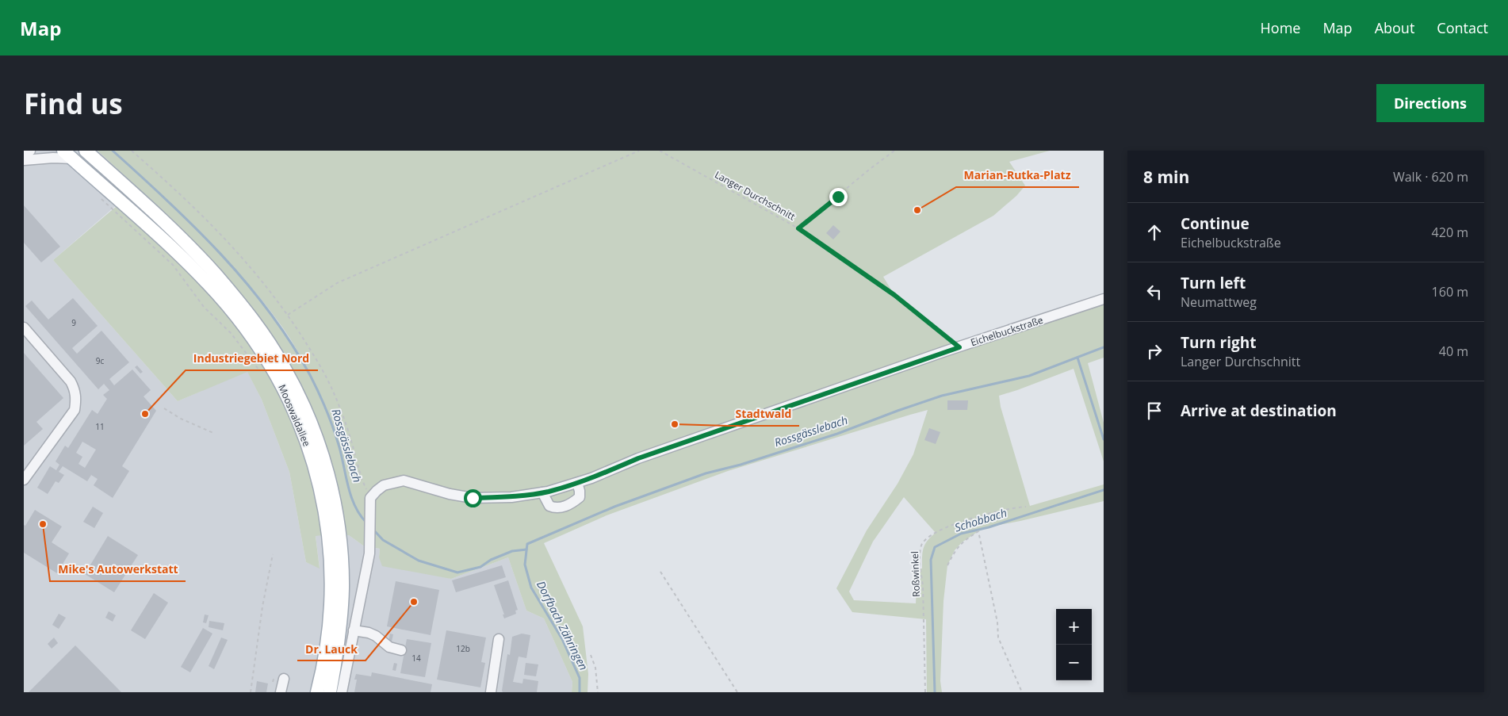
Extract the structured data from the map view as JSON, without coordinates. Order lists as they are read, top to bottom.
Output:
{
  "streets": {
    "main road": ["Mooswaldallee"],
    "street": ["Eichelbuckstraße"],
    "path": ["Langer Durchschnitt", "Roßwinkel"]
  },
  "water": ["Rossgässlebach", "Schobbach", "Dorfbach Zähringen"],
  "places": [
    "Marian-Rutka-Platz",
    "Industriegebiet Nord",
    "Stadtwald",
    "Mike's Autowerkstatt",
    "Dr. Lauck"
  ],
  "house_numbers": [
    "9",
    "9c",
    "11",
    "12b",
    "14"
  ],
  "page": {
    "header": "Map",
    "nav": [
      "Home",
      "Map",
      "About",
      "Contact"
    ],
    "buttons": "Directions",
    "title": "Find us",
    "heading": ["8 min", "Walk · 620 m"],
    "list": [
      ["Continue", "Eichelbuckstraße", "420 m"],
      ["Turn left", "Neumattweg", "160 m"],
      ["Turn right", "Langer Durchschnitt", "40 m"],
      "Arrive at destination"
    ],
    "map_buttons": ["+", "−"]
  }
}
